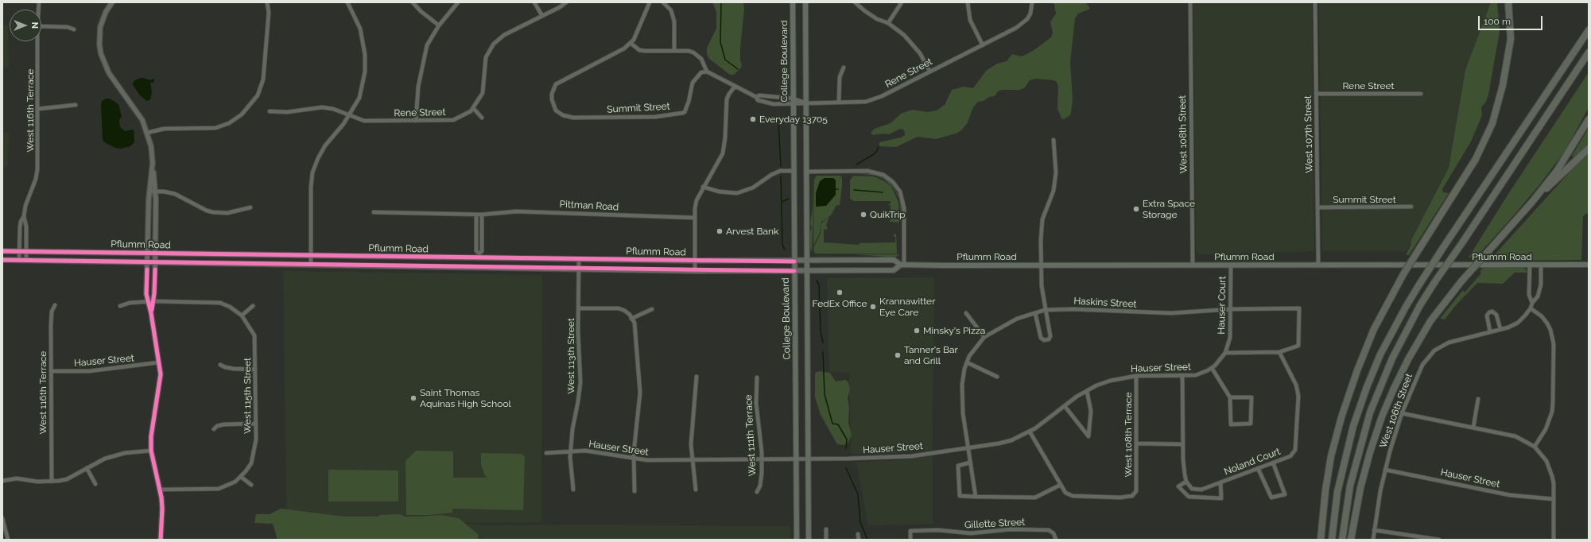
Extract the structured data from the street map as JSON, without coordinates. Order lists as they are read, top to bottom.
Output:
{
  "streets": {
    "main road": ["College Boulevard", "Pflumm Road"],
    "street": [
      "Rene Street",
      "Summit Street",
      "West 116th Terrace",
      "West 108th Street",
      "West 107th Street",
      "Pittman Road",
      "Haskins Street",
      "Hauser Court",
      "West 113th Street",
      "Hauser Street",
      "West 115th Street",
      "West 106th Street",
      "West 108th Terrace",
      "West 111th Terrace",
      "Noland Court",
      "Gillette Street"
    ]
  },
  "crossings": [
    ["College Boulevard", "Rene Street"],
    ["College Boulevard", "Pflumm Road"],
    ["College Boulevard", "Hauser Street"],
    ["Rene Street", "Summit Street"],
    ["Rene Street", "West 107th Street"],
    ["Summit Street", "West 107th Street"],
    ["West 116th Terrace", "Pflumm Road"],
    ["West 116th Terrace", "Hauser Street"],
    ["West 108th Street", "Pflumm Road"],
    ["West 107th Street", "Pflumm Road"],
    ["Pflumm Road", "Hauser Court"],
    ["Pflumm Road", "West 113th Street"],
    ["Haskins Street", "Hauser Court"],
    ["Haskins Street", "Hauser Street"],
    ["Haskins Street", "Noland Court"],
    ["Hauser Court", "Hauser Street"],
    ["West 113th Street", "Hauser Street"],
    ["Hauser Street", "West 106th Street"],
    ["Hauser Street", "West 108th Terrace"],
    ["Hauser Street", "West 111th Terrace"],
    ["Hauser Street", "Noland Court"]
  ],
  "places": [
    "Everyday 13705",
    "Extra Space Storage",
    "QuikTrip",
    "Arvest Bank",
    "FedEx Office",
    "Krannawitter Eye Care",
    "Minsky's Pizza",
    "Tanner's Bar and Grill",
    "Saint Thomas Aquinas High School"
  ],
  "scale_bar": "100 m",
  "north": "right"
}
